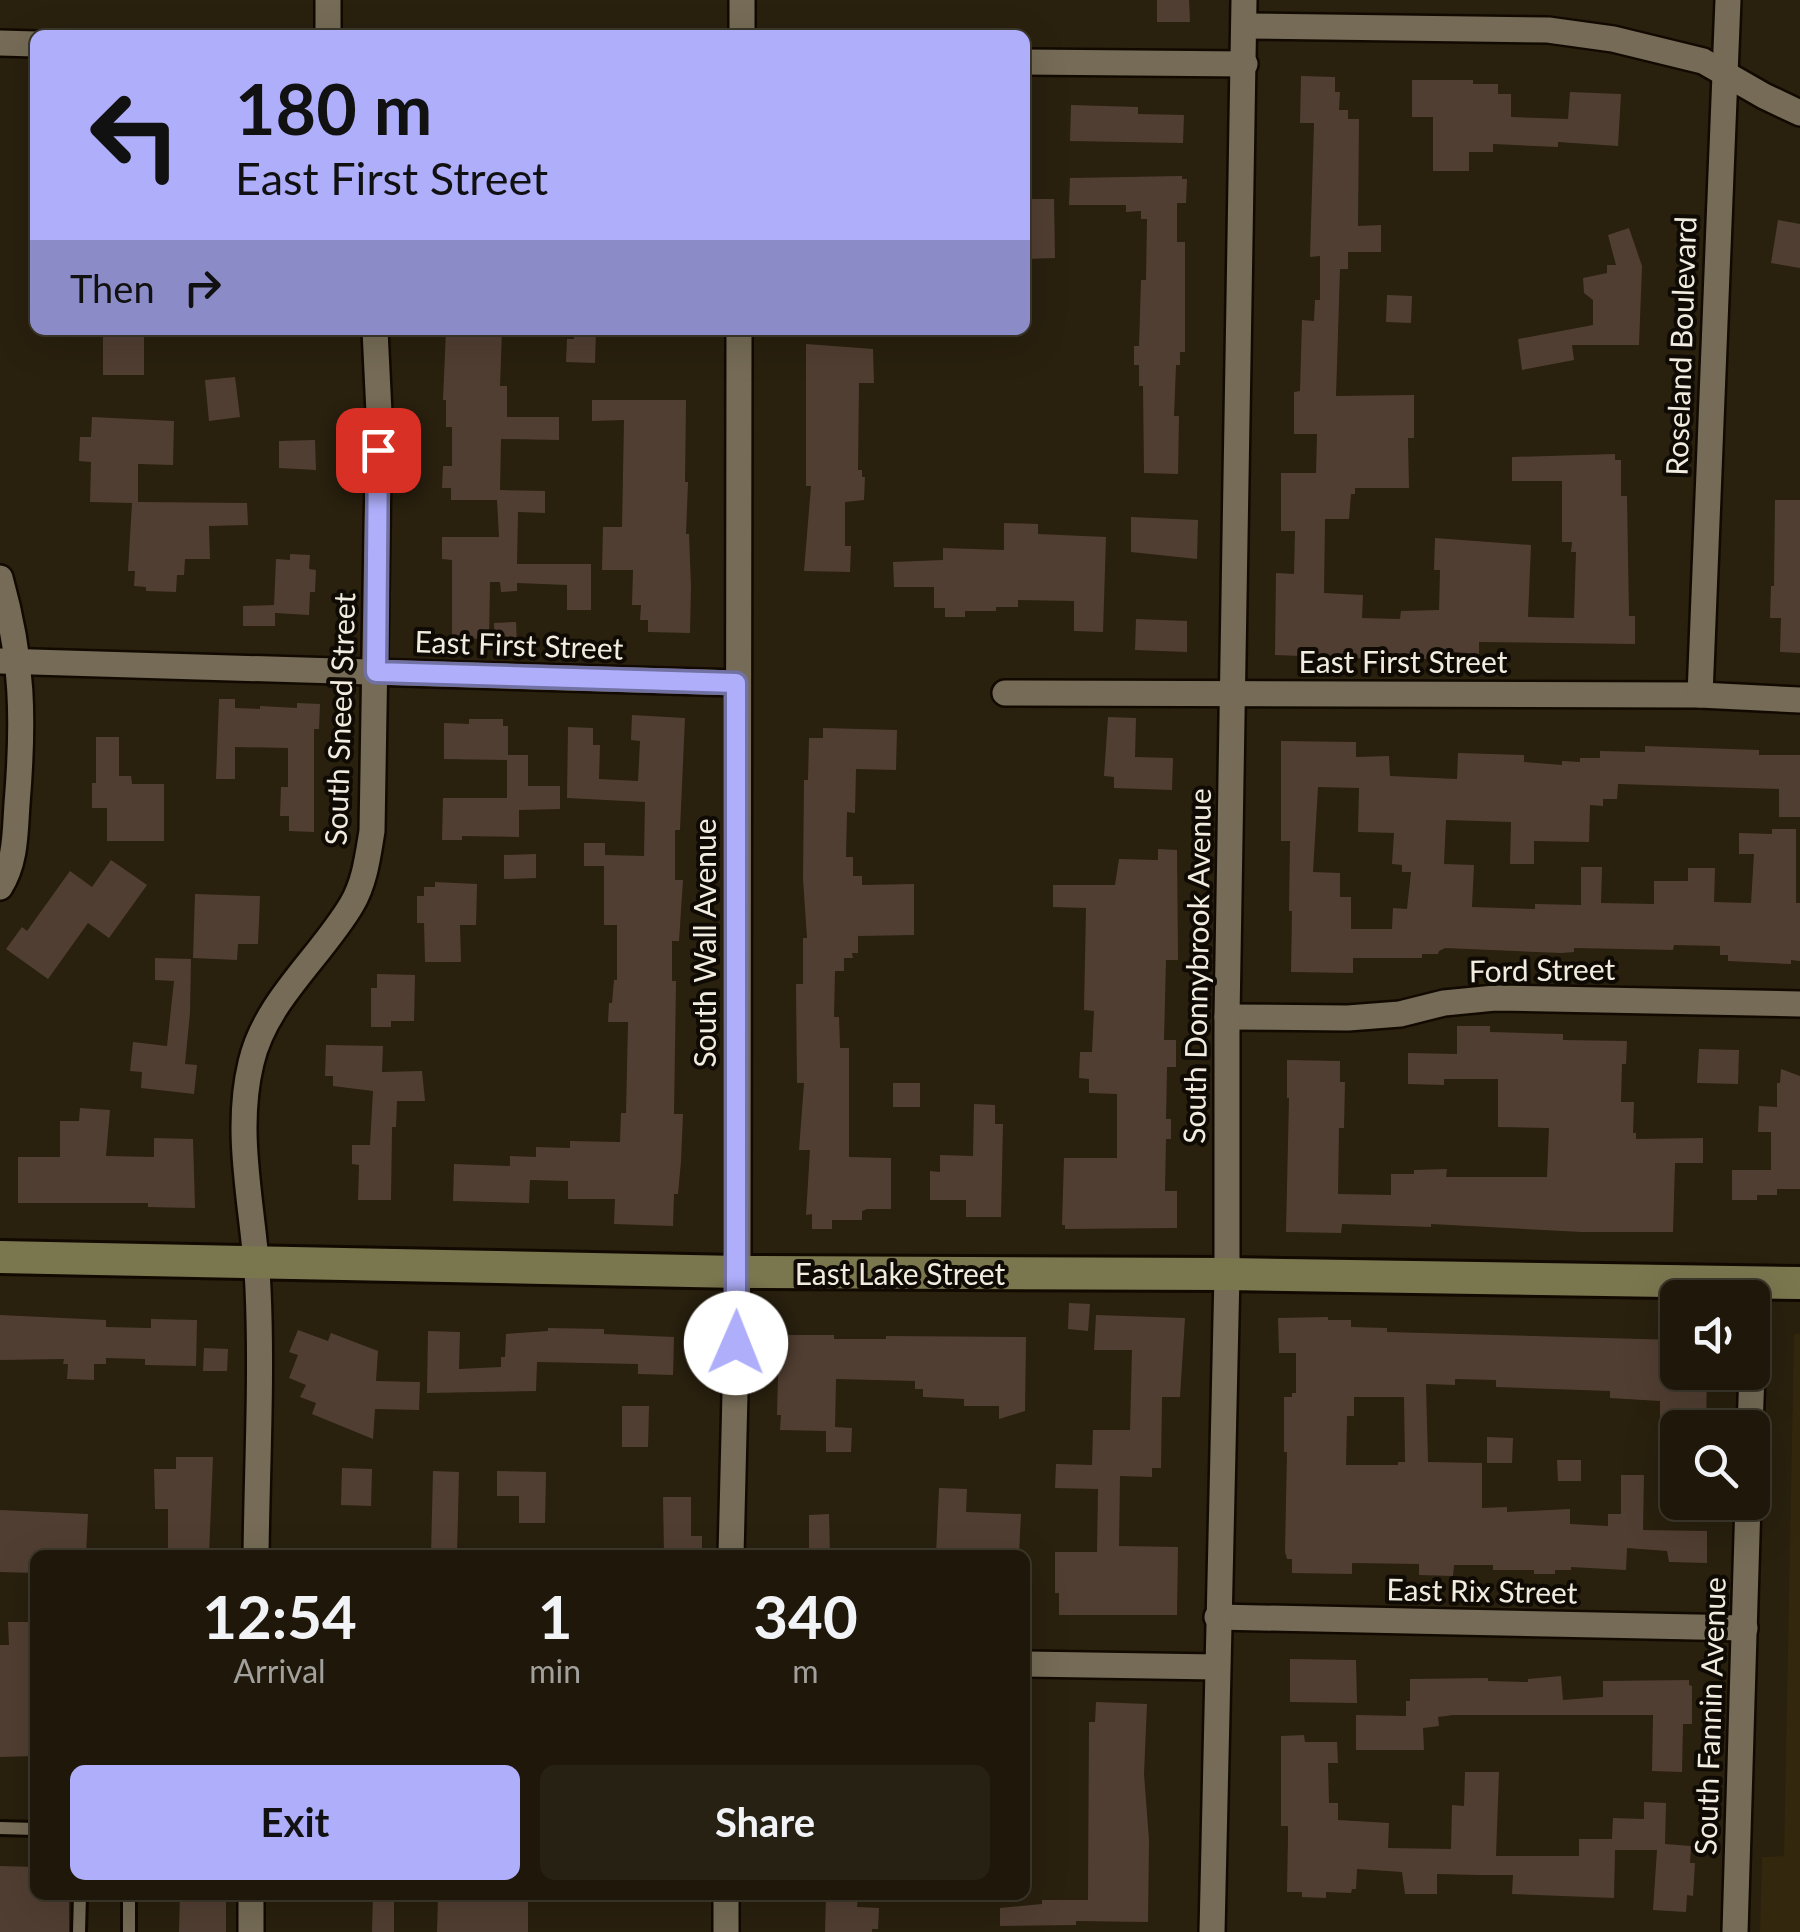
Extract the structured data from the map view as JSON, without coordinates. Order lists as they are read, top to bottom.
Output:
{
  "streets": {
    "street": [
      "Roseland Boulevard",
      "East First Street",
      "South Sneed Street",
      "South Wall Avenue",
      "South Donnybrook Avenue",
      "Ford Street",
      "East Lake Street",
      "East Rix Street",
      "South Fannin Avenue"
    ]
  },
  "crossings": [
    ["Roseland Boulevard", "East First Street"],
    ["East First Street", "South Sneed Street"],
    ["East First Street", "South Wall Avenue"],
    ["East First Street", "South Donnybrook Avenue"],
    ["South Sneed Street", "East Lake Street"],
    ["South Wall Avenue", "East Lake Street"],
    ["South Donnybrook Avenue", "Ford Street"],
    ["South Donnybrook Avenue", "East Lake Street"],
    ["South Donnybrook Avenue", "East Rix Street"],
    ["East Rix Street", "South Fannin Avenue"]
  ],
  "page": {
    "turn": ["180 m", "East First Street"],
    "then": "Then",
    "eta": [
      "12:54",
      "Arrival",
      "1",
      "min",
      "340",
      "m"
    ],
    "buttons": ["Exit", "Share"]
  }
}
